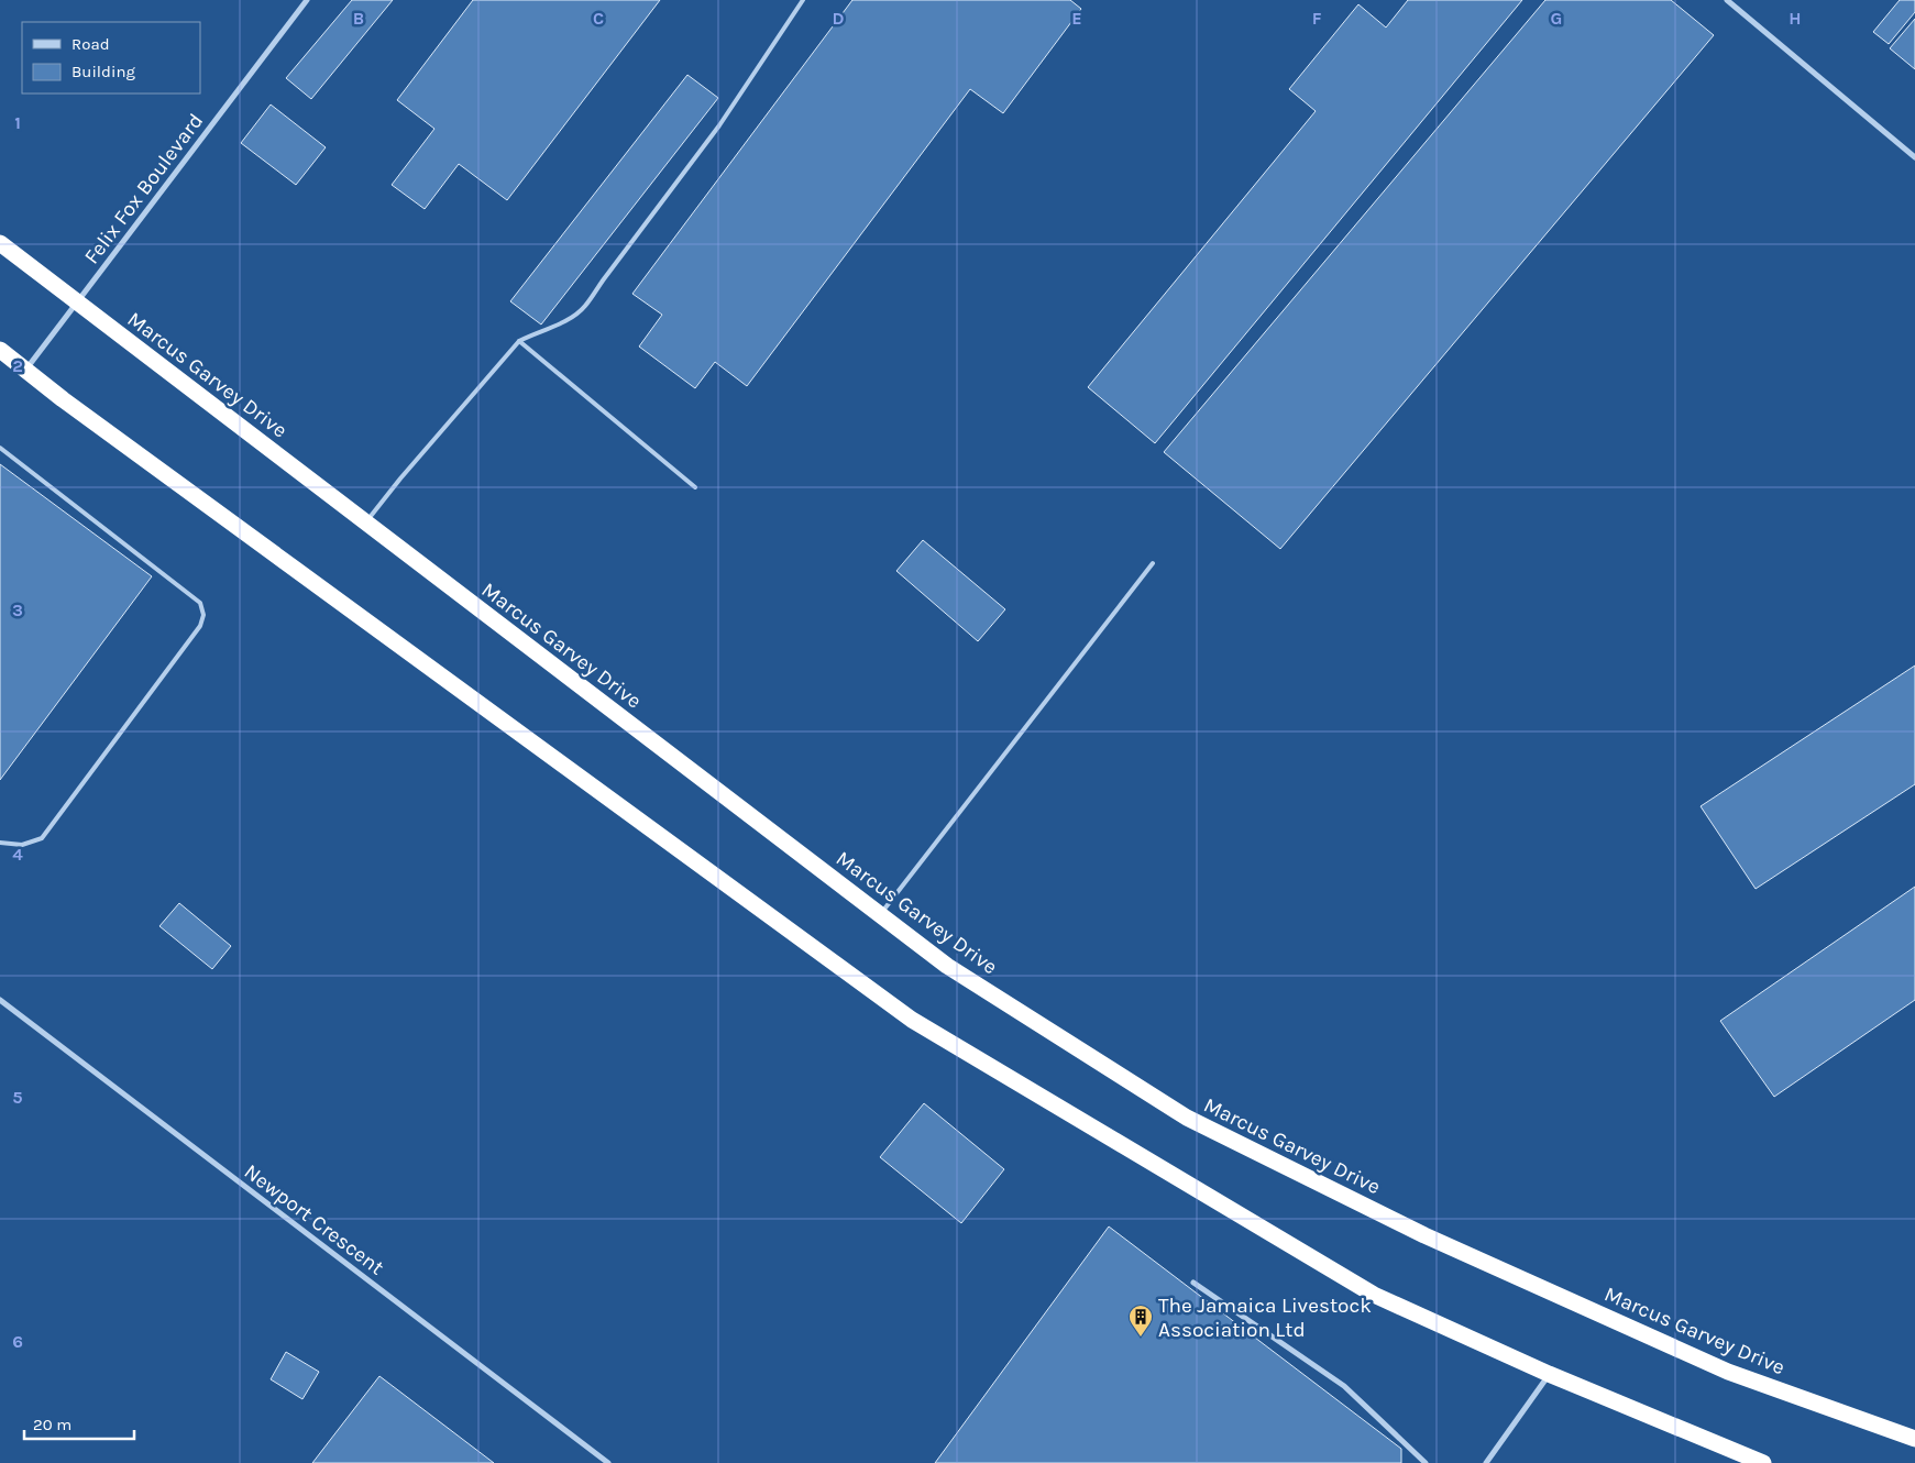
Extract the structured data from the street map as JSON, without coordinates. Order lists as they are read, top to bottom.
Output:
{
  "streets": {
    "highway": ["Marcus Garvey Drive"],
    "street": ["Felix Fox Boulevard", "Newport Crescent"]
  },
  "crossings": [
    ["Felix Fox Boulevard", "Marcus Garvey Drive"]
  ],
  "places": {
    "building": ["The Jamaica Livestock Association Ltd"]
  },
  "legend": ["Road", "Building"],
  "scale_bar": "20 m",
  "grid": {
    "columns": [
      "B",
      "C",
      "D",
      "E",
      "F",
      "G",
      "H"
    ],
    "rows": [
      "1",
      "2",
      "3",
      "4",
      "5",
      "6"
    ]
  }
}
